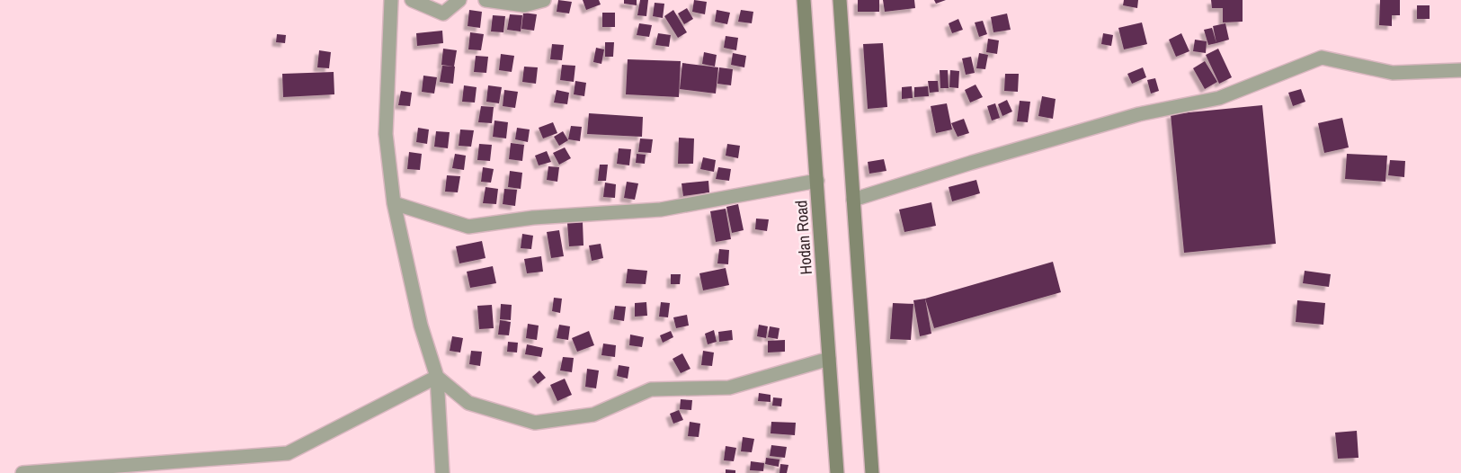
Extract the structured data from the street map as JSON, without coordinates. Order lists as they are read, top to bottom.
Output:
{
  "streets": {
    "main road": ["Hodan Road"]
  }
}
